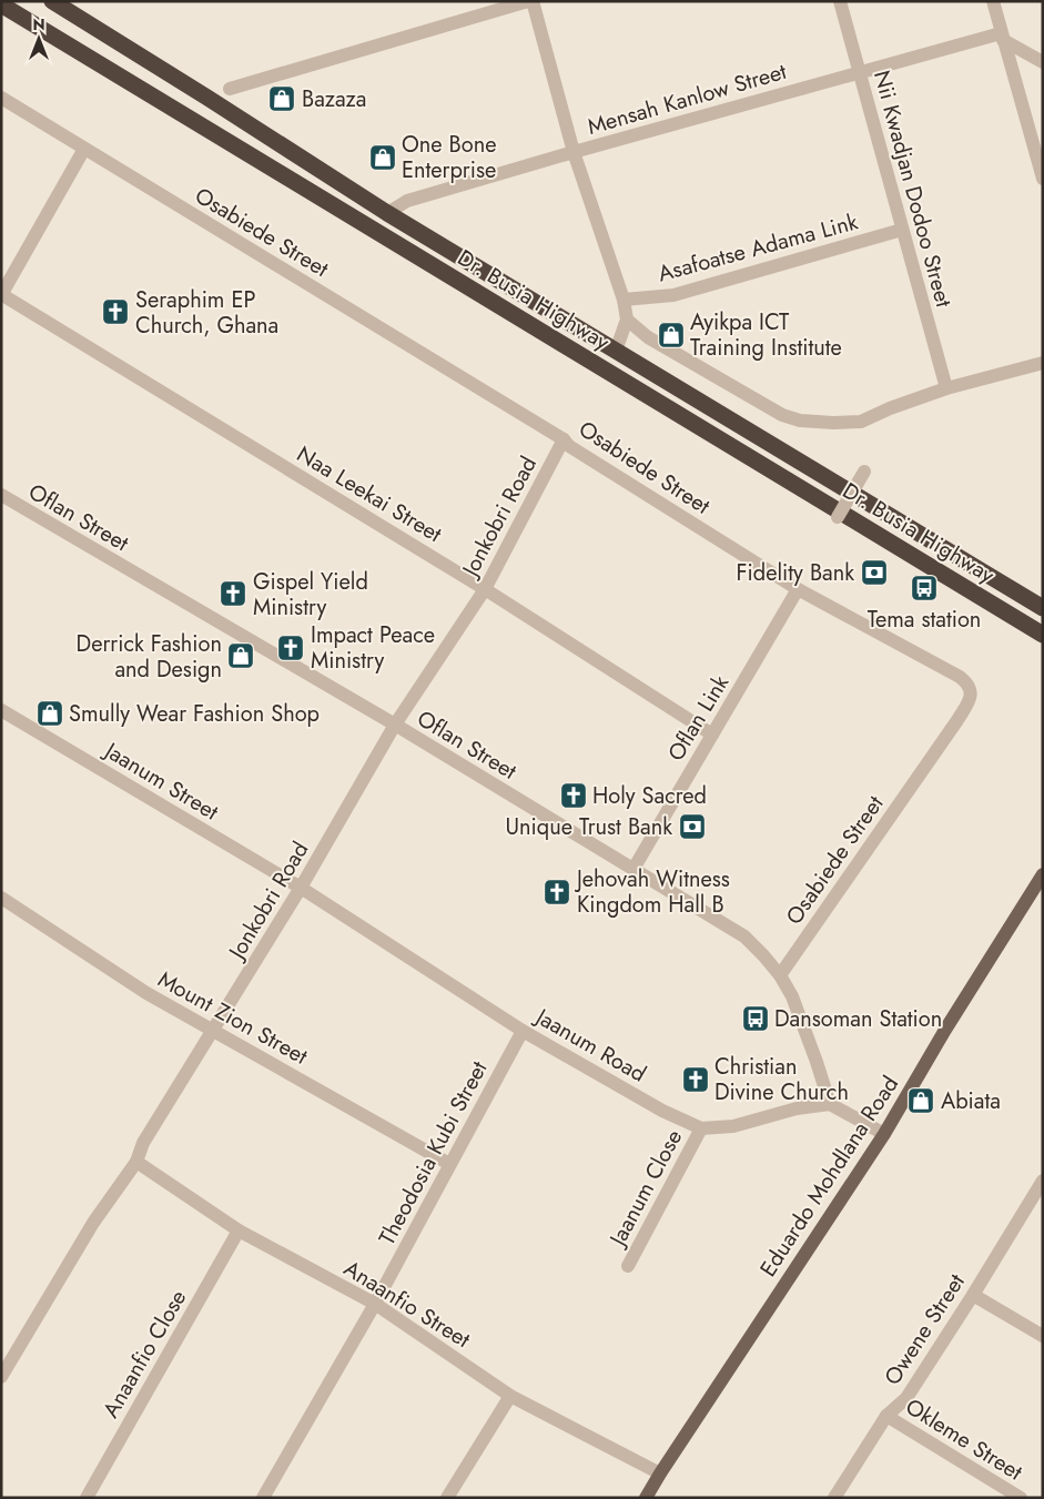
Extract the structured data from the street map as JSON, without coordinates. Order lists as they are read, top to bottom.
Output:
{
  "streets": {
    "highway": ["Dr. Busia Highway"],
    "main road": ["Eduardo Mohdlana Road"],
    "street": [
      "Mensah Kanlow Street",
      "Nii Kwadjan Dodoo Street",
      "Osabiede Street",
      "Asafoatse Adama Link",
      "Naa Leekai Street",
      "Jonkobri Road",
      "Oflan Street",
      "Oflan Link",
      "Jaanum Street",
      "Mount Zion Street",
      "Jaanum Road",
      "Theodosia Kubi Street",
      "Jaanum Close",
      "Anaanfio Street",
      "Owene Street",
      "Anaanfio Close",
      "Okleme Street"
    ]
  },
  "crossings": [
    ["Mensah Kanlow Street", "Nii Kwadjan Dodoo Street"],
    ["Mensah Kanlow Street", "Dr. Busia Highway"],
    ["Nii Kwadjan Dodoo Street", "Asafoatse Adama Link"],
    ["Osabiede Street", "Jonkobri Road"],
    ["Osabiede Street", "Oflan Street"],
    ["Osabiede Street", "Oflan Link"],
    ["Naa Leekai Street", "Jonkobri Road"],
    ["Naa Leekai Street", "Oflan Link"],
    ["Jonkobri Road", "Oflan Street"],
    ["Jonkobri Road", "Jaanum Street"],
    ["Jonkobri Road", "Mount Zion Street"],
    ["Jonkobri Road", "Jaanum Road"],
    ["Jonkobri Road", "Anaanfio Street"],
    ["Oflan Street", "Oflan Link"],
    ["Jaanum Street", "Jaanum Road"],
    ["Mount Zion Street", "Theodosia Kubi Street"],
    ["Jaanum Road", "Theodosia Kubi Street"],
    ["Jaanum Road", "Jaanum Close"],
    ["Theodosia Kubi Street", "Anaanfio Street"],
    ["Eduardo Mohdlana Road", "Anaanfio Street"],
    ["Anaanfio Street", "Anaanfio Close"],
    ["Owene Street", "Okleme Street"]
  ],
  "places": {
    "shop": [
      "Bazaza",
      "One Bone Enterprise",
      "Ayikpa ICT Training Institute",
      "Derrick Fashion and Design",
      "Smully Wear Fashion Shop",
      "Abiata"
    ],
    "church": [
      "Seraphim EP Church, Ghana",
      "Gispel Yield Ministry",
      "Impact Peace Ministry",
      "Holy Sacred",
      "Jehovah Witness Kingdom Hall B",
      "Christian Divine Church"
    ],
    "bank": ["Fidelity Bank", "Unique Trust Bank"],
    "bus stop": ["Tema station", "Dansoman Station"]
  },
  "north": "top"
}
